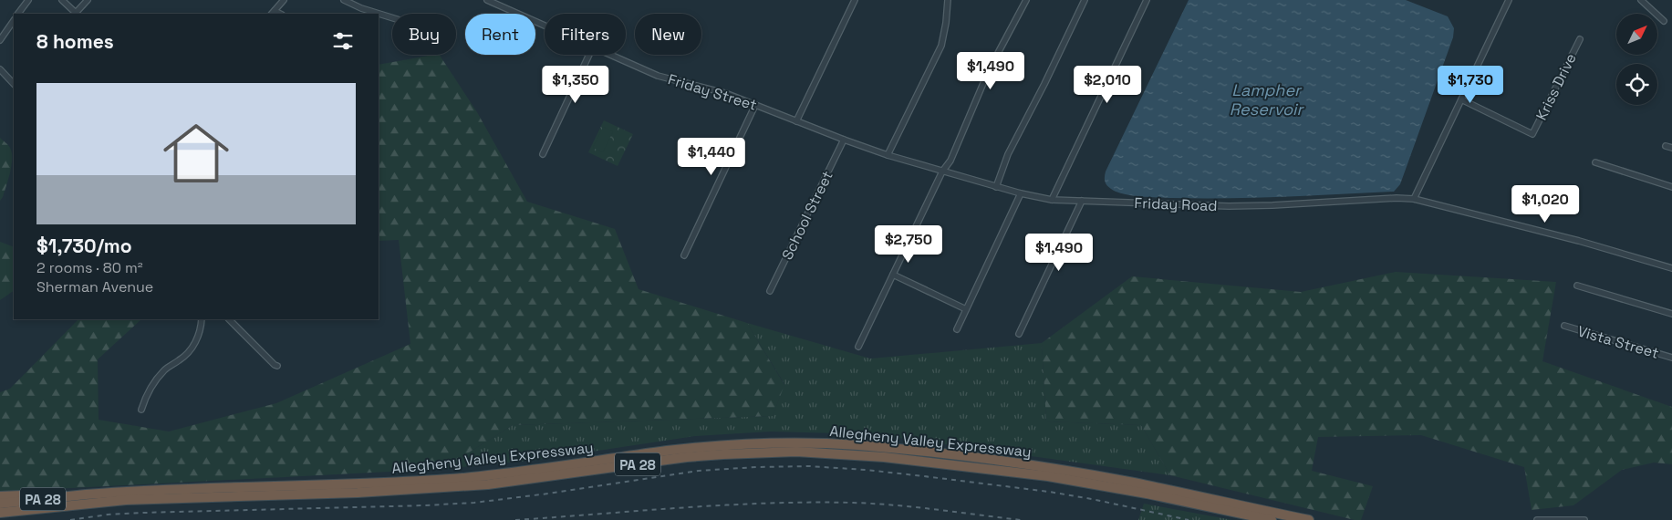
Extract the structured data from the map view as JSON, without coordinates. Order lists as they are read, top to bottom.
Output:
{
  "streets": {
    "highway": ["Allegheny Valley Expressway", "PA 28"],
    "street": [
      "Kriss Drive",
      "Friday Street",
      "Friday Road",
      "School Street",
      "Vista Street"
    ]
  },
  "crossings": [
    ["Friday Street", "Friday Road"],
    ["Friday Street", "School Street"]
  ],
  "water": ["Lampher Reservoir"],
  "north": "top right",
  "page": {
    "chip": [
      "Buy",
      "Rent",
      "Filters",
      "New"
    ],
    "heading": "8 homes",
    "price": [
      "$1,490",
      "$1,350",
      "$2,010",
      "$1,730",
      "$1,440",
      "$1,020",
      "$2,750",
      "$1,490"
    ],
    "list": [
      {
        "name": "$1,730/mo",
        "note": "2 rooms · 80 m² · Sherman Avenue"
      }
    ]
  }
}
